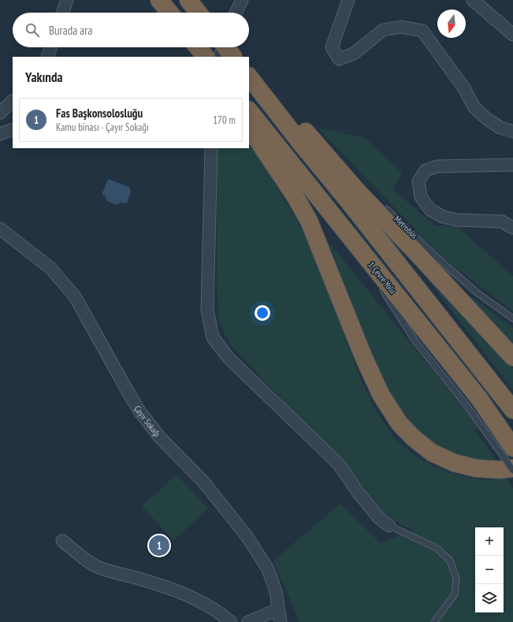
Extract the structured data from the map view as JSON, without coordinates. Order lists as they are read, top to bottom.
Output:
{
  "streets": {
    "highway": ["1. Çevre Yolu"],
    "street": ["Çayır Sokağı"],
    "lane": ["Metrobüs"]
  },
  "north": "bottom",
  "page": {
    "search": "Burada ara",
    "heading": "Yakında",
    "list": [
      {
        "mark": "1",
        "name": "Fas Başkonsolosluğu",
        "note": "Kamu binası · Çayır Sokağı",
        "value": "170 m"
      }
    ],
    "map_buttons": ["+", "−"],
    "pins": "1"
  }
}
